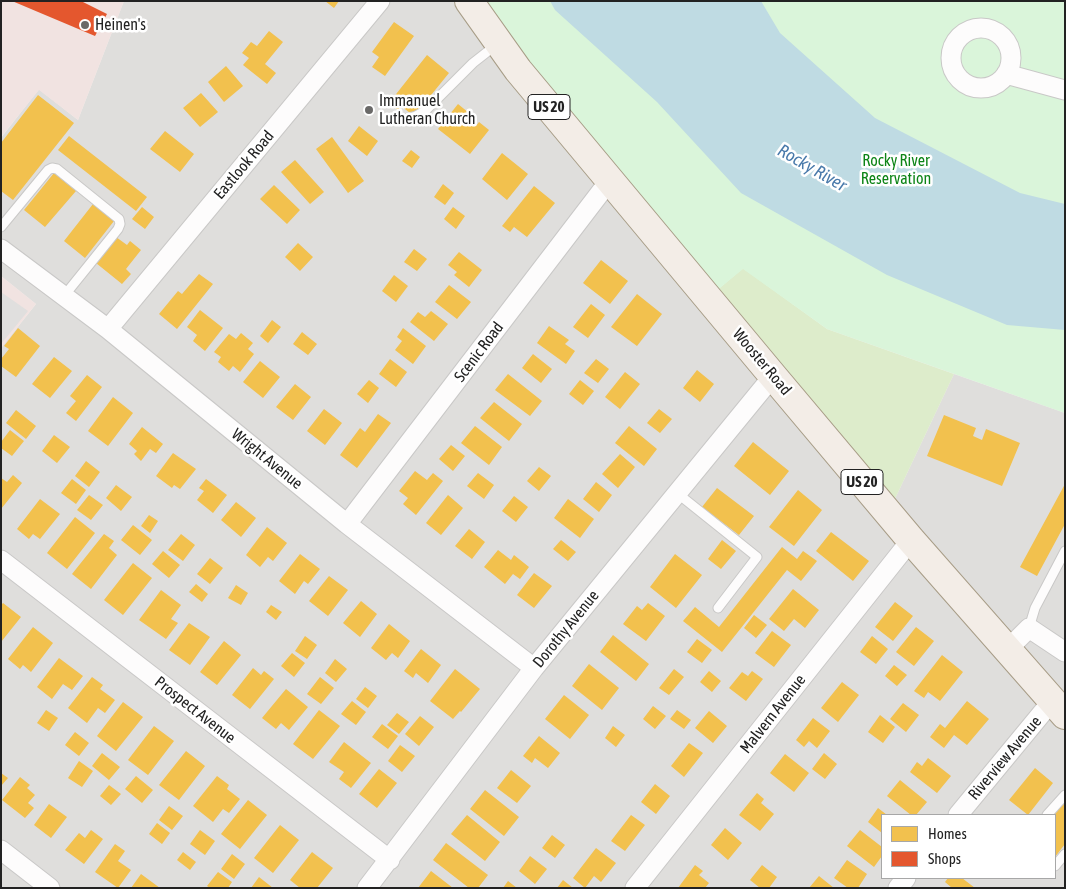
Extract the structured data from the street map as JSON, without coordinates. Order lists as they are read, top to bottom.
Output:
{
  "streets": {
    "main road": ["US 20", "Wooster Road"],
    "street": [
      "Eastlook Road",
      "Scenic Road",
      "Wright Avenue",
      "Dorothy Avenue",
      "Prospect Avenue",
      "Malvern Avenue",
      "Riverview Avenue"
    ]
  },
  "crossings": [
    ["Eastlook Road", "Wright Avenue"],
    ["Scenic Road", "Wooster Road"],
    ["Scenic Road", "Wright Avenue"],
    ["Wooster Road", "Dorothy Avenue"],
    ["Wooster Road", "Malvern Avenue"],
    ["Wooster Road", "Riverview Avenue"],
    ["Wright Avenue", "Dorothy Avenue"],
    ["Dorothy Avenue", "Prospect Avenue"]
  ],
  "water": ["Rocky River"],
  "parks": ["Rocky River Reservation"],
  "places": ["Heinen's", "Immanuel Lutheran Church"],
  "legend": ["Homes", "Shops"]
}
